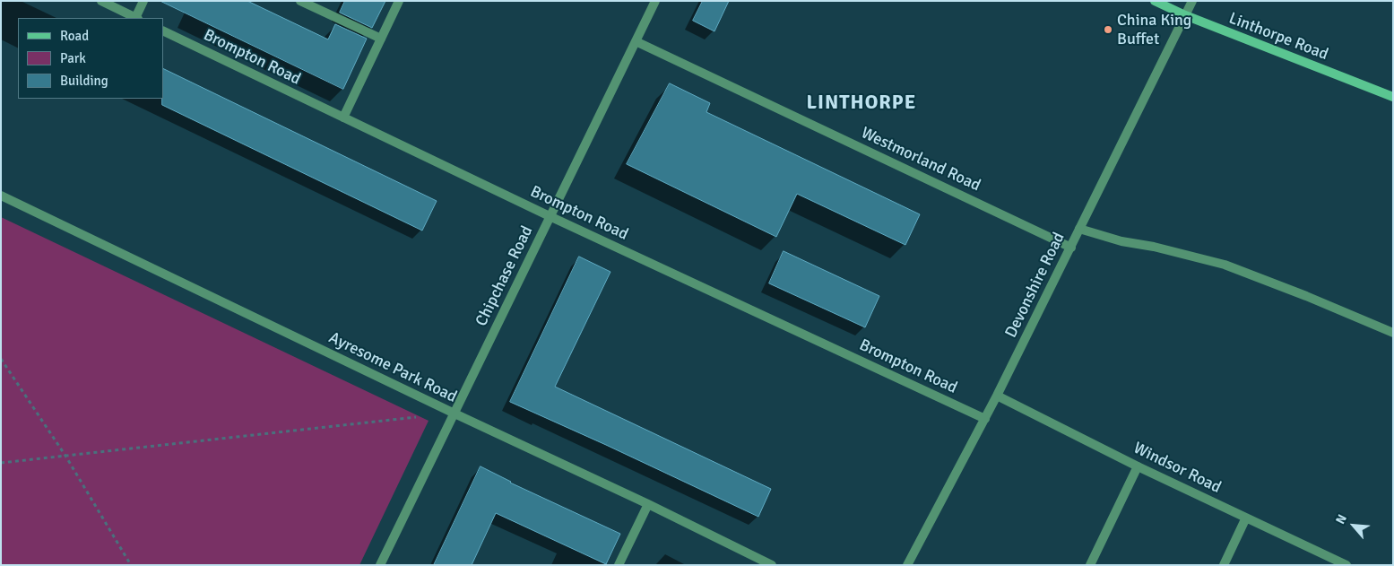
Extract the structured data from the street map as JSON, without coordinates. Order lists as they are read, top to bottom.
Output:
{
  "streets": {
    "street": [
      "Linthorpe Road",
      "Brompton Road",
      "Westmorland Road",
      "Chipchase Road",
      "Devonshire Road",
      "Ayresome Park Road",
      "Windsor Road"
    ]
  },
  "crossings": [
    ["Linthorpe Road", "Devonshire Road"],
    ["Brompton Road", "Chipchase Road"],
    ["Brompton Road", "Devonshire Road"],
    ["Westmorland Road", "Chipchase Road"],
    ["Westmorland Road", "Devonshire Road"],
    ["Chipchase Road", "Ayresome Park Road"],
    ["Devonshire Road", "Windsor Road"]
  ],
  "districts": ["LINTHORPE"],
  "places": ["China King Buffet"],
  "legend": ["Road", "Park", "Building"],
  "north": "top left"
}
